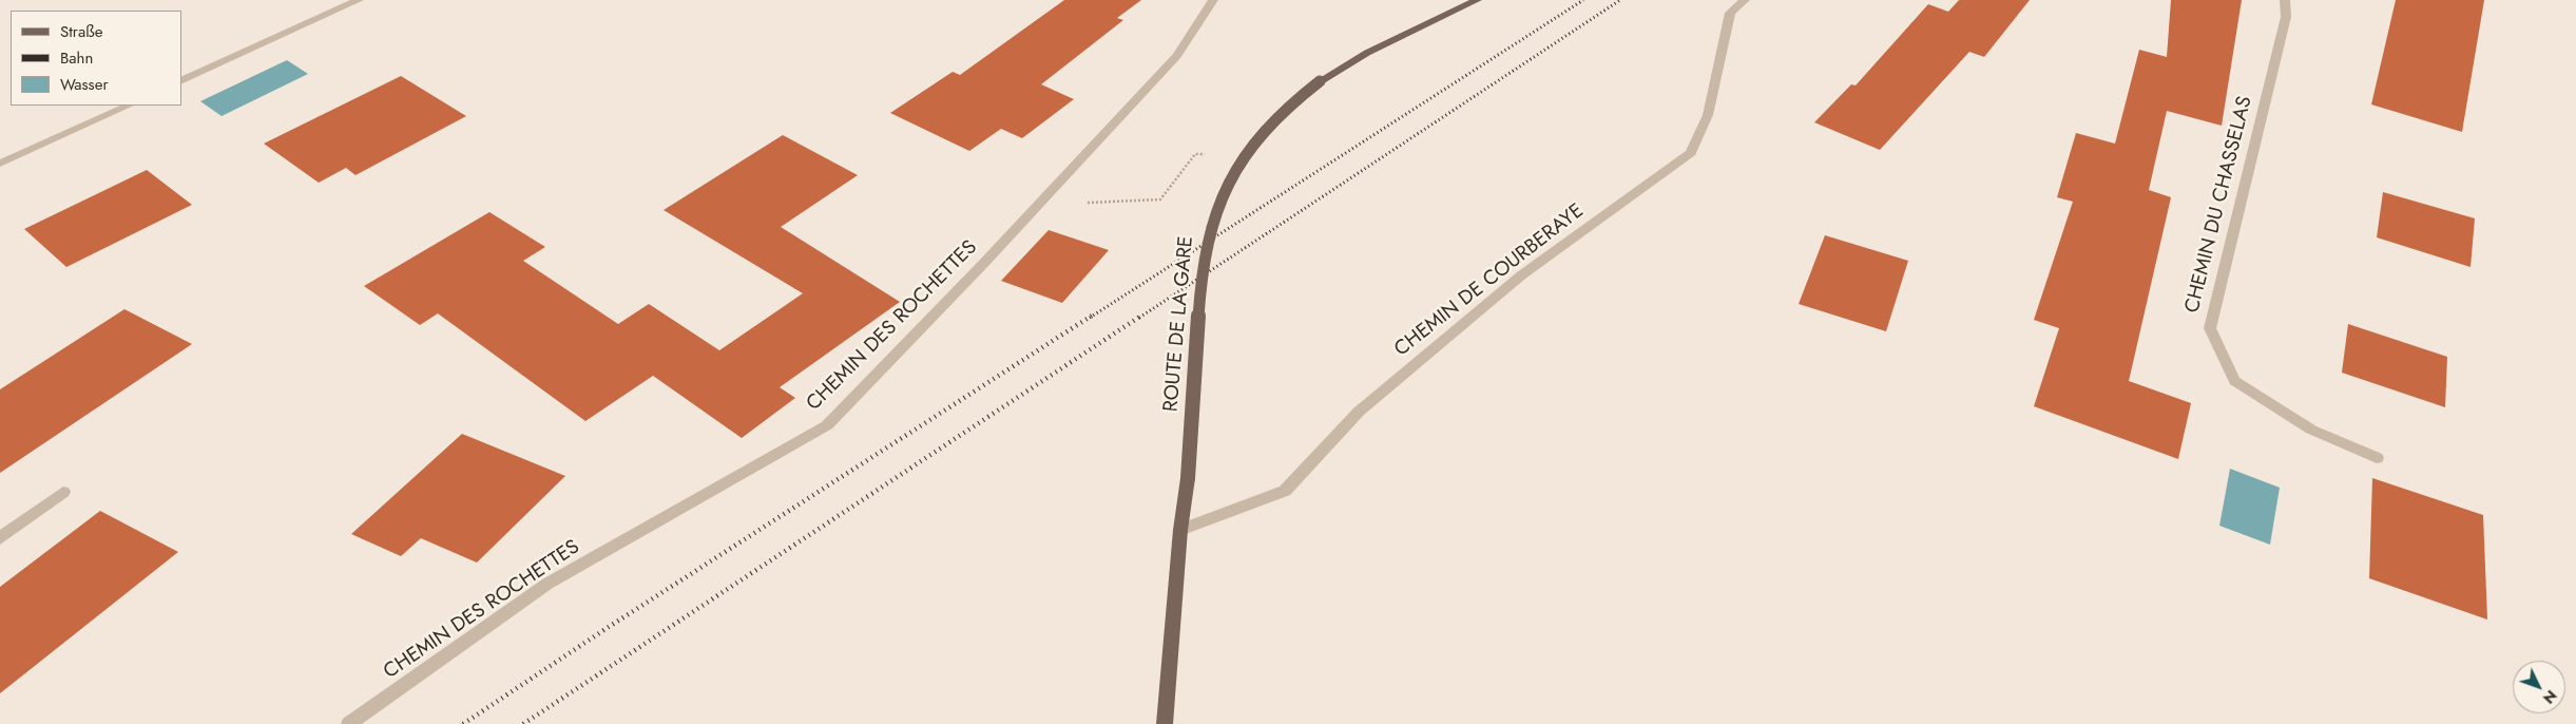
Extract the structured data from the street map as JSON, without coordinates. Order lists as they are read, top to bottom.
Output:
{
  "streets": {
    "main road": ["ROUTE DE LA GARE"],
    "street": ["CHEMIN DU CHASSELAS", "CHEMIN DE COURBERAYE", "CHEMIN DES ROCHETTES"]
  },
  "crossings": [
    ["CHEMIN DE COURBERAYE", "ROUTE DE LA GARE"]
  ],
  "legend": ["Straße", "Bahn", "Wasser"],
  "north": "bottom right"
}
